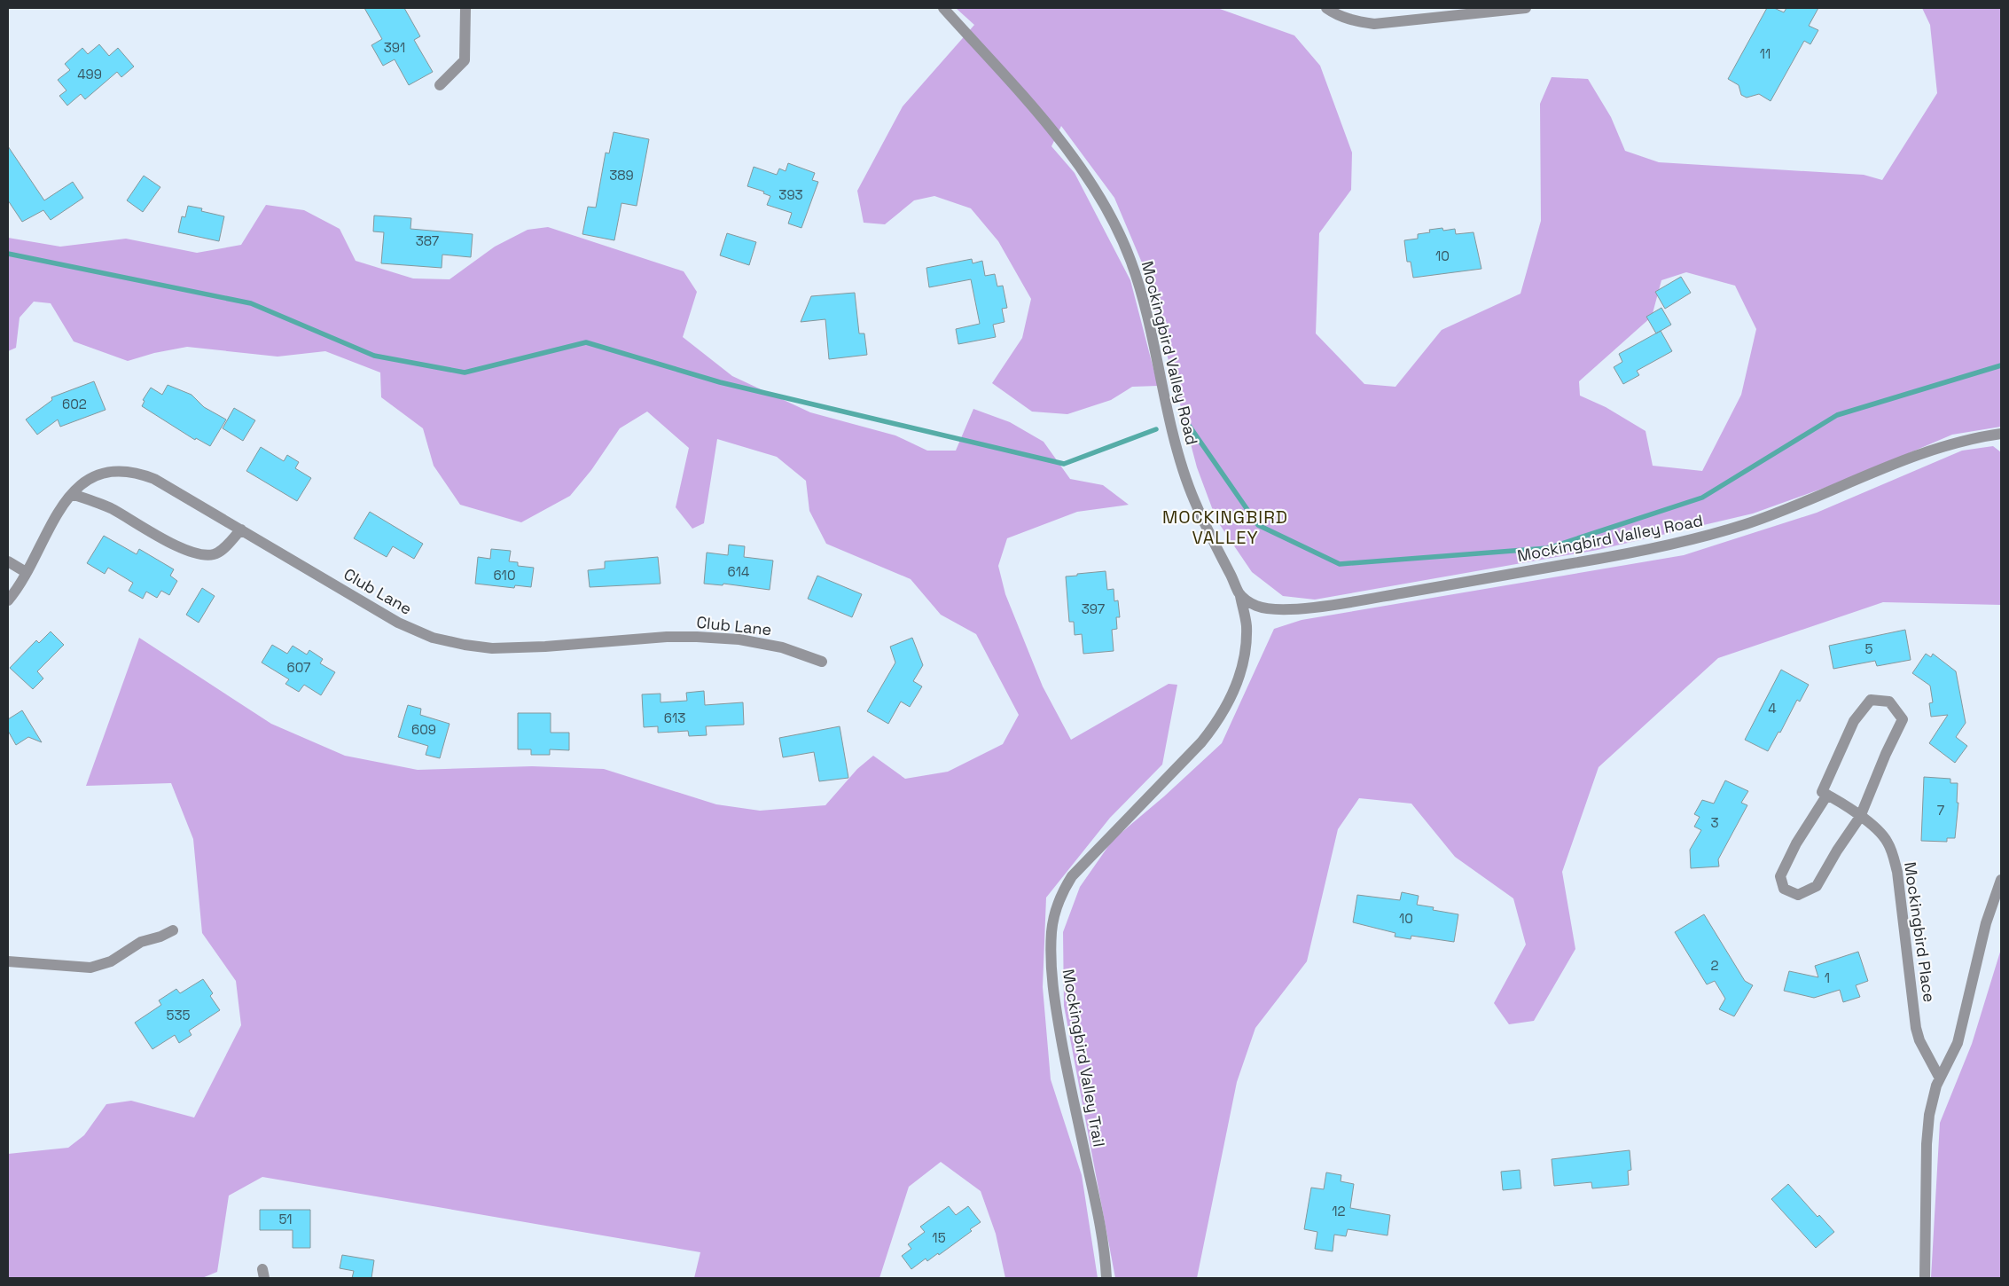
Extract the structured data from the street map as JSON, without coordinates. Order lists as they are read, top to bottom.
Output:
{
  "streets": {
    "street": [
      "Mockingbird Valley Road",
      "Club Lane",
      "Mockingbird Place",
      "Mockingbird Valley Trail"
    ]
  },
  "crossings": [
    ["Mockingbird Valley Road", "Mockingbird Valley Trail"]
  ],
  "districts": ["MOCKINGBIRD VALLEY"],
  "house_numbers": [
    "391",
    "11",
    "499",
    "389",
    "393",
    "387",
    "10",
    "602",
    "614",
    "610",
    "397",
    "5",
    "607",
    "4",
    "613",
    "609",
    "7",
    "3",
    "10",
    "2",
    "1",
    "535",
    "12",
    "51",
    "15"
  ]
}
